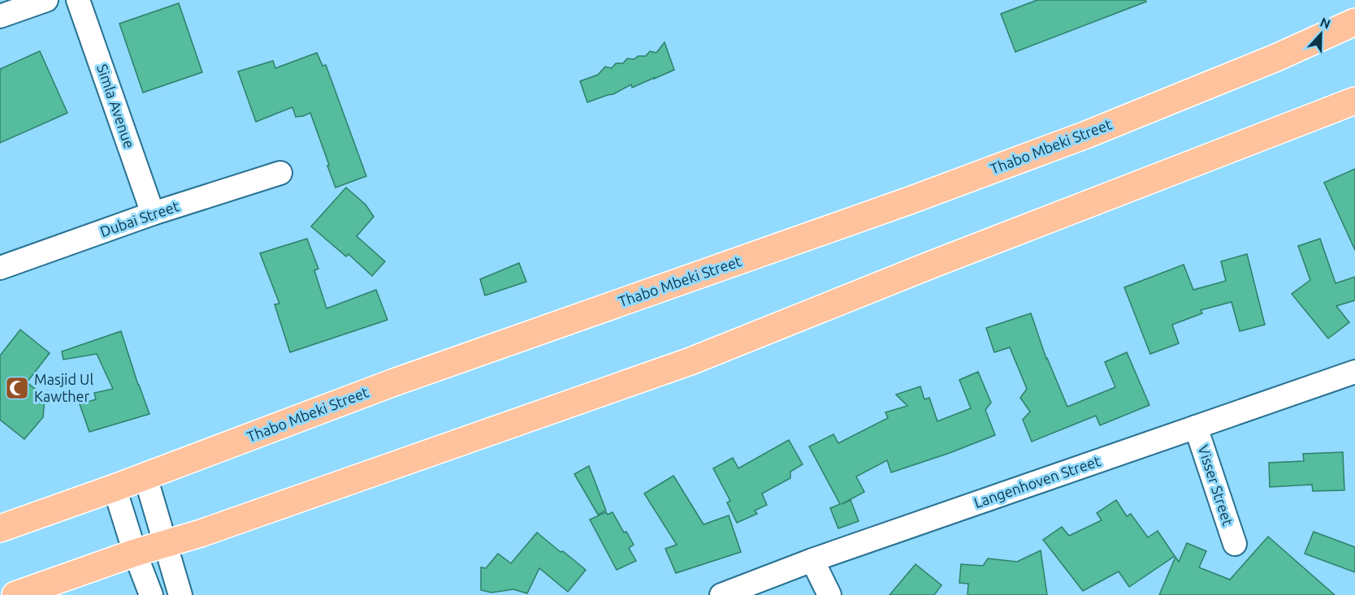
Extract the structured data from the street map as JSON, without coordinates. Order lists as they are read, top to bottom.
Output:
{
  "streets": {
    "main road": ["Thabo Mbeki Street"],
    "street": [
      "Simla Avenue",
      "Dubai Street",
      "Langenhoven Street",
      "Visser Street"
    ]
  },
  "crossings": [
    ["Simla Avenue", "Dubai Street"],
    ["Langenhoven Street", "Visser Street"]
  ],
  "places": {
    "mosque": ["Masjid Ul Kawther"]
  },
  "north": "top"
}
